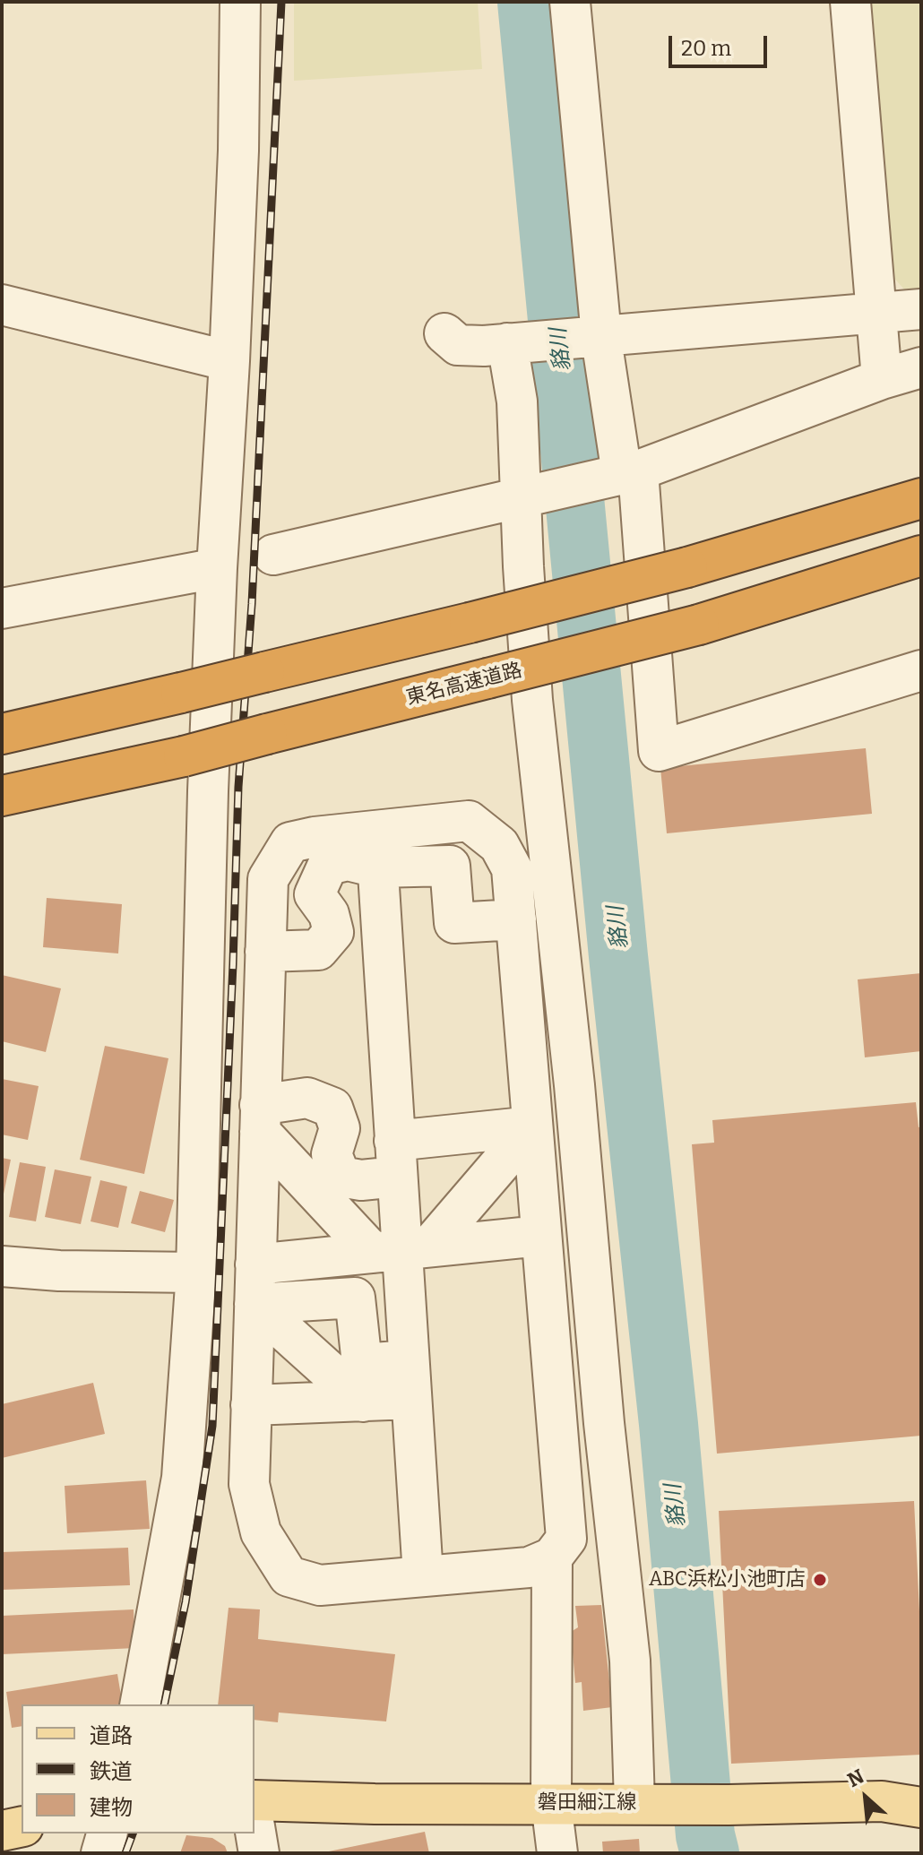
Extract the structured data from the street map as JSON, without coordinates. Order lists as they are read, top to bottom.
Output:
{
  "streets": {
    "highway": ["東名高速道路"],
    "main road": ["磐田細江線"]
  },
  "water": ["貉川"],
  "places": ["ABC浜松小池町店"],
  "legend": ["道路", "鉄道", "建物"],
  "scale_bar": "20 m",
  "north": "top left"
}
